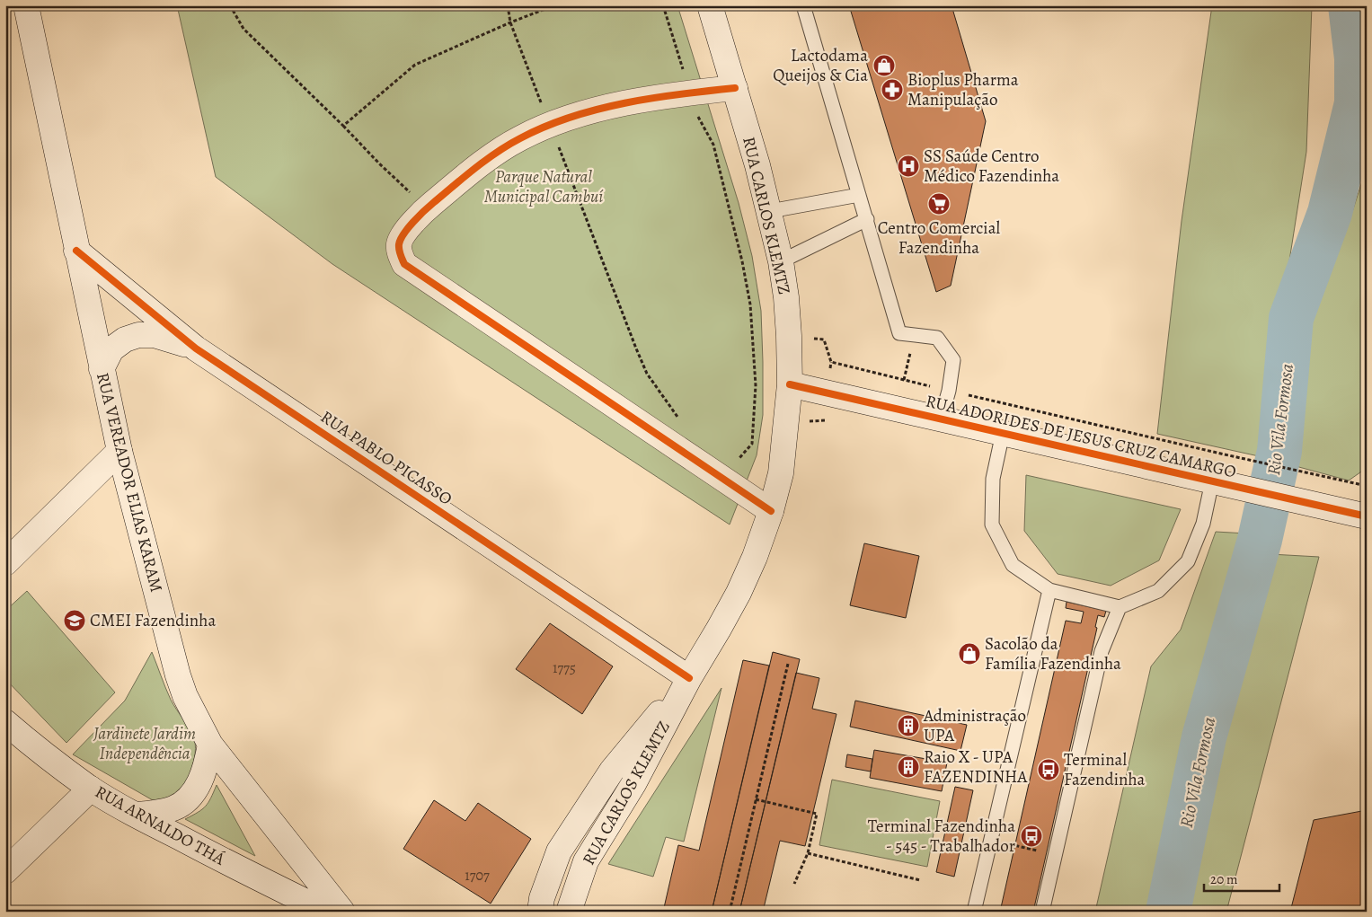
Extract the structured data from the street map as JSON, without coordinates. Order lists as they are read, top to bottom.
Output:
{
  "streets": {
    "main road": [
      "RUA CARLOS KLEMTZ",
      "RUA ADORIDES DE JESUS CRUZ CAMARGO",
      "RUA PABLO PICASSO",
      "RUA VEREADOR ELIAS KARAM",
      "RUA ARNALDO THÁ"
    ]
  },
  "crossings": [
    ["RUA CARLOS KLEMTZ", "RUA ADORIDES DE JESUS CRUZ CAMARGO"],
    ["RUA CARLOS KLEMTZ", "RUA PABLO PICASSO"],
    ["RUA PABLO PICASSO", "RUA VEREADOR ELIAS KARAM"]
  ],
  "water": ["Rio Vila Formosa"],
  "parks": ["Parque Natural Municipal Cambuí", "Jardinete Jardim Independência"],
  "places": {
    "shop": ["Lactodama Queijos & Cia", "Sacolão da Família Fazendinha"],
    "pharmacy": ["Bioplus Pharma Manipulação"],
    "hospital": ["SS Saúde Centro Médico Fazendinha"],
    "supermarket": ["Centro Comercial Fazendinha"],
    "school or university": ["CMEI Fazendinha"],
    "building": ["Administração UPA", "Raio X - UPA FAZENDINHA"],
    "bus stop": ["Terminal Fazendinha", "Terminal Fazendinha - 545 - Trabalhador"]
  },
  "house_numbers": ["1775", "1707"],
  "scale_bar": "20 m"
}
